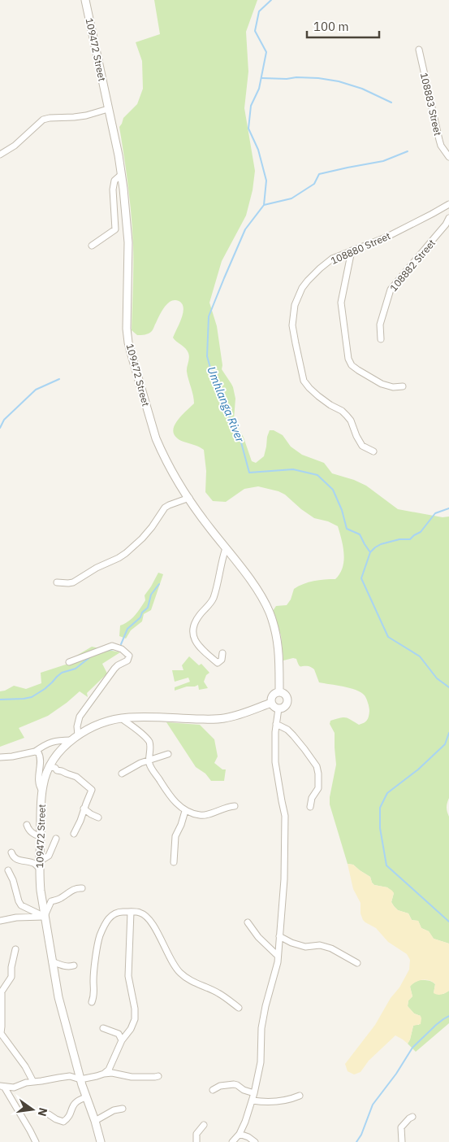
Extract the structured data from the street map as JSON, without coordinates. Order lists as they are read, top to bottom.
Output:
{
  "streets": {
    "street": [
      "109472 Street",
      "108883 Street",
      "108880 Street",
      "108882 Street"
    ]
  },
  "water": ["Umhlanga River"],
  "scale_bar": "100 m",
  "north": "right"
}
